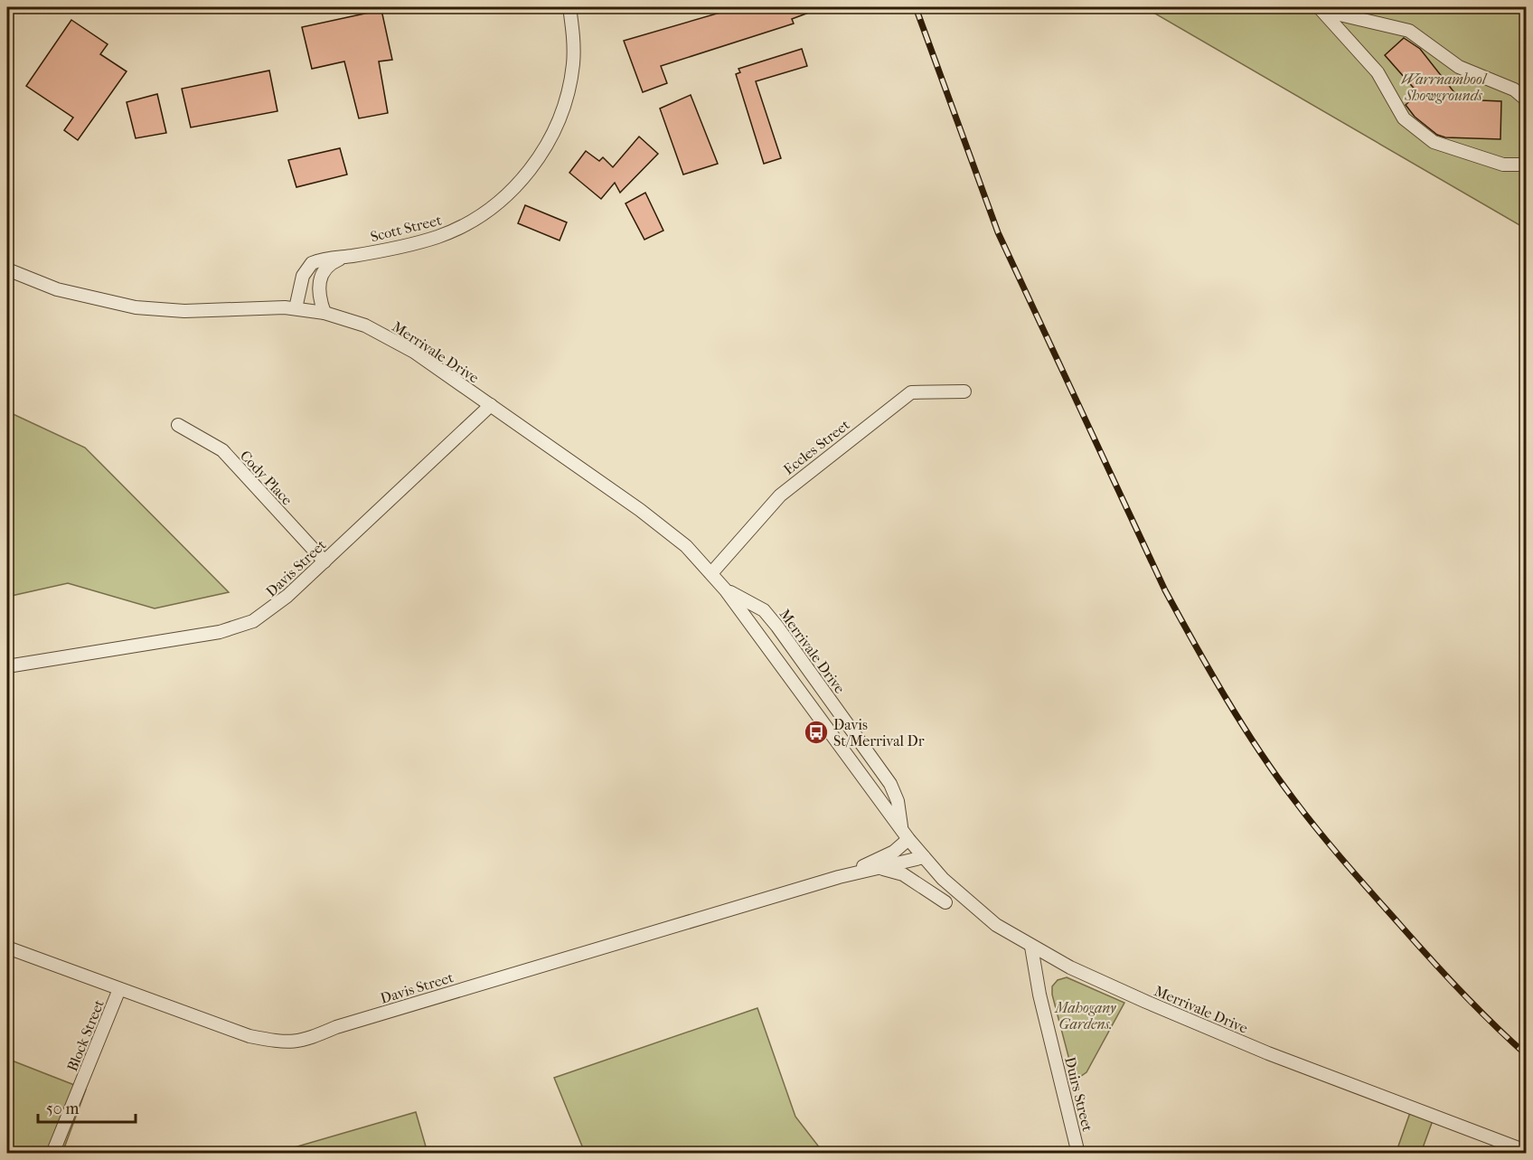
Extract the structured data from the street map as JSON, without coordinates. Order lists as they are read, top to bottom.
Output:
{
  "streets": {
    "street": [
      "Scott Street",
      "Merrivale Drive",
      "Eccles Street",
      "Cody Place",
      "Davis Street",
      "Block Street",
      "Duirs Street"
    ]
  },
  "crossings": [
    ["Scott Street", "Merrivale Drive"],
    ["Merrivale Drive", "Eccles Street"],
    ["Merrivale Drive", "Davis Street"],
    ["Merrivale Drive", "Duirs Street"],
    ["Cody Place", "Davis Street"],
    ["Davis Street", "Block Street"]
  ],
  "parks": ["Warrnambool Showgrounds", "Mahogany Gardens."],
  "places": {
    "bus stop": ["Davis St/Merrival Dr"]
  },
  "scale_bar": "50 m"
}
